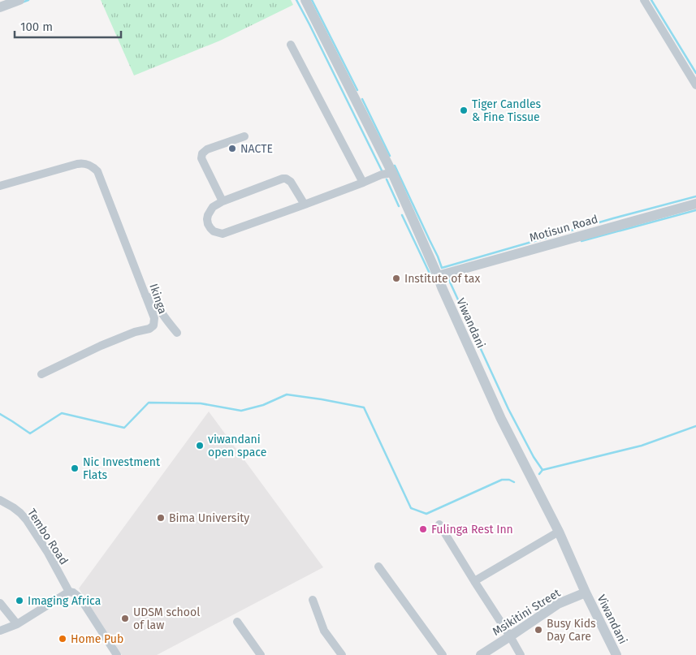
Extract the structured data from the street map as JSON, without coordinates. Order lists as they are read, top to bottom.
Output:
{
  "streets": {
    "street": [
      "Motisun Road",
      "Ikinga",
      "Viwandani",
      "Tembo Road",
      "Msikitini Street"
    ]
  },
  "crossings": [
    ["Motisun Road", "Viwandani"],
    ["Viwandani", "Msikitini Street"]
  ],
  "places": [
    "Tiger Candles & Fine Tissue",
    "NACTE",
    "Institute of tax",
    "viwandani open space",
    "Nic Investment Flats",
    "Bima University",
    "Fulinga Rest Inn",
    "Imaging Africa",
    "UDSM school of law",
    "Busy Kids Day Care",
    "Home Pub"
  ],
  "scale_bar": "100 m"
}
